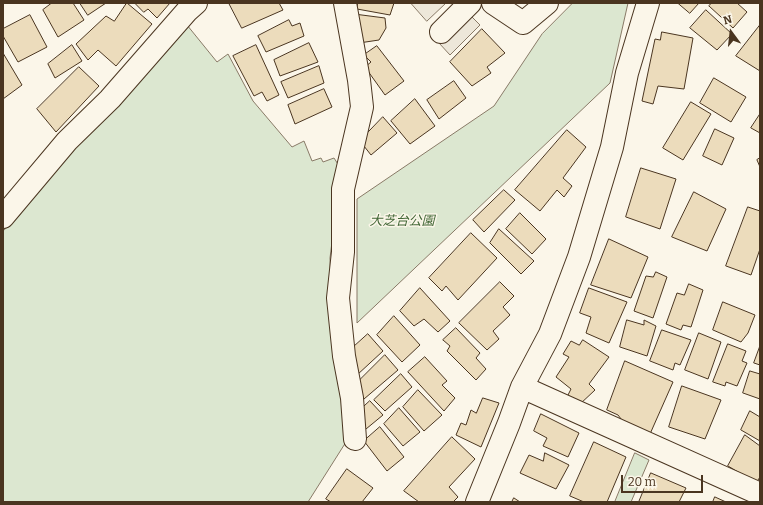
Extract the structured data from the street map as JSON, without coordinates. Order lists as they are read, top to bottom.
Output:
{
  "parks": ["大芝台公園"],
  "scale_bar": "20 m",
  "north": "top"
}
